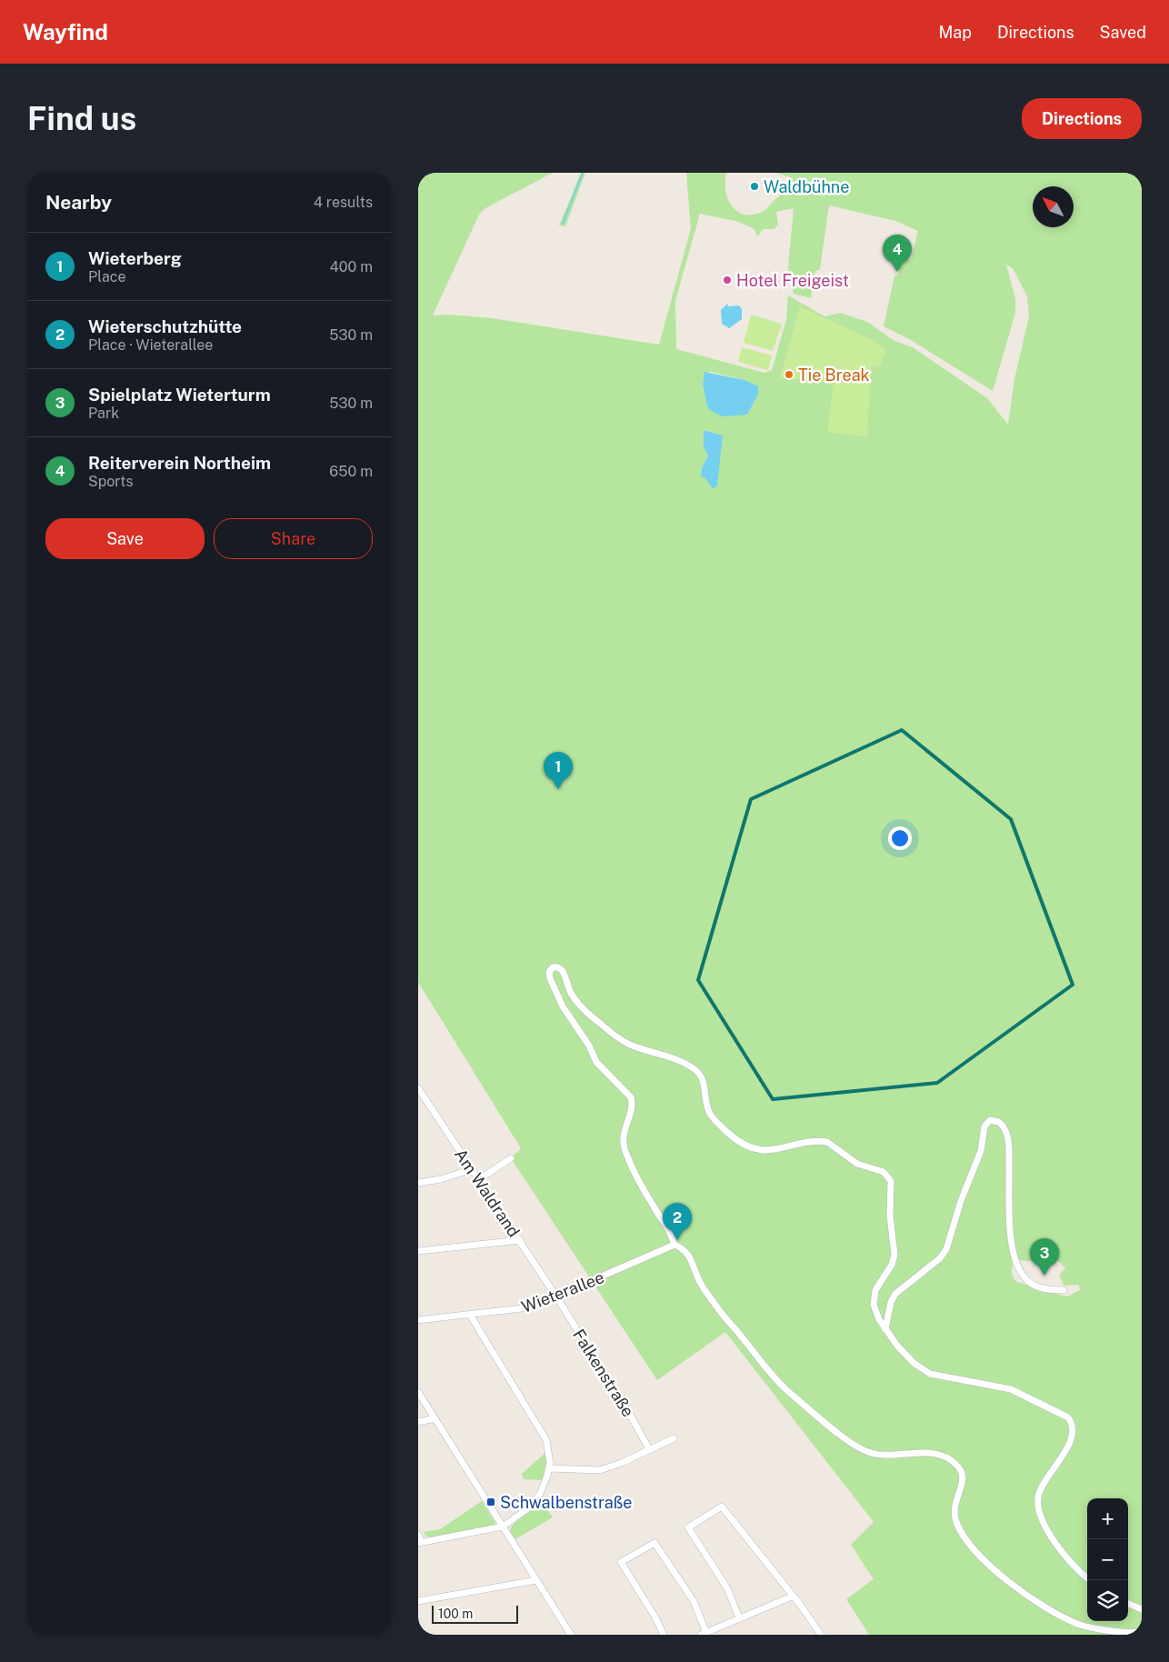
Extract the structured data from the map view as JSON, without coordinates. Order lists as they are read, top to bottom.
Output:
{
  "streets": {
    "street": ["Am Waldrand", "Wieterallee", "Falkenstraße"]
  },
  "crossings": [
    ["Am Waldrand", "Wieterallee"],
    ["Am Waldrand", "Falkenstraße"],
    ["Wieterallee", "Falkenstraße"]
  ],
  "places": {
    "other": ["Waldbühne", "Hotel Freigeist", "Tie Break"],
    "transit": ["Schwalbenstraße"]
  },
  "scale_bar": "100 m",
  "north": "top left",
  "page": {
    "header": "Wayfind",
    "nav": ["Map", "Directions", "Saved"],
    "buttons": [
      "Directions",
      ["Save", "Share"]
    ],
    "title": "Find us",
    "heading": ["Nearby", "4 results"],
    "list": [
      {
        "mark": "1",
        "name": "Wieterberg",
        "note": "Place",
        "value": "400 m"
      },
      {
        "mark": "2",
        "name": "Wieterschutzhütte",
        "note": "Place · Wieterallee",
        "value": "530 m"
      },
      {
        "mark": "3",
        "name": "Spielplatz Wieterturm",
        "note": "Park",
        "value": "530 m"
      },
      {
        "mark": "4",
        "name": "Reiterverein Northeim",
        "note": "Sports",
        "value": "650 m"
      }
    ],
    "pins": [
      "4",
      "1",
      "2",
      "3"
    ],
    "map_buttons": ["+", "−"],
    "scale": "100 m"
  }
}
